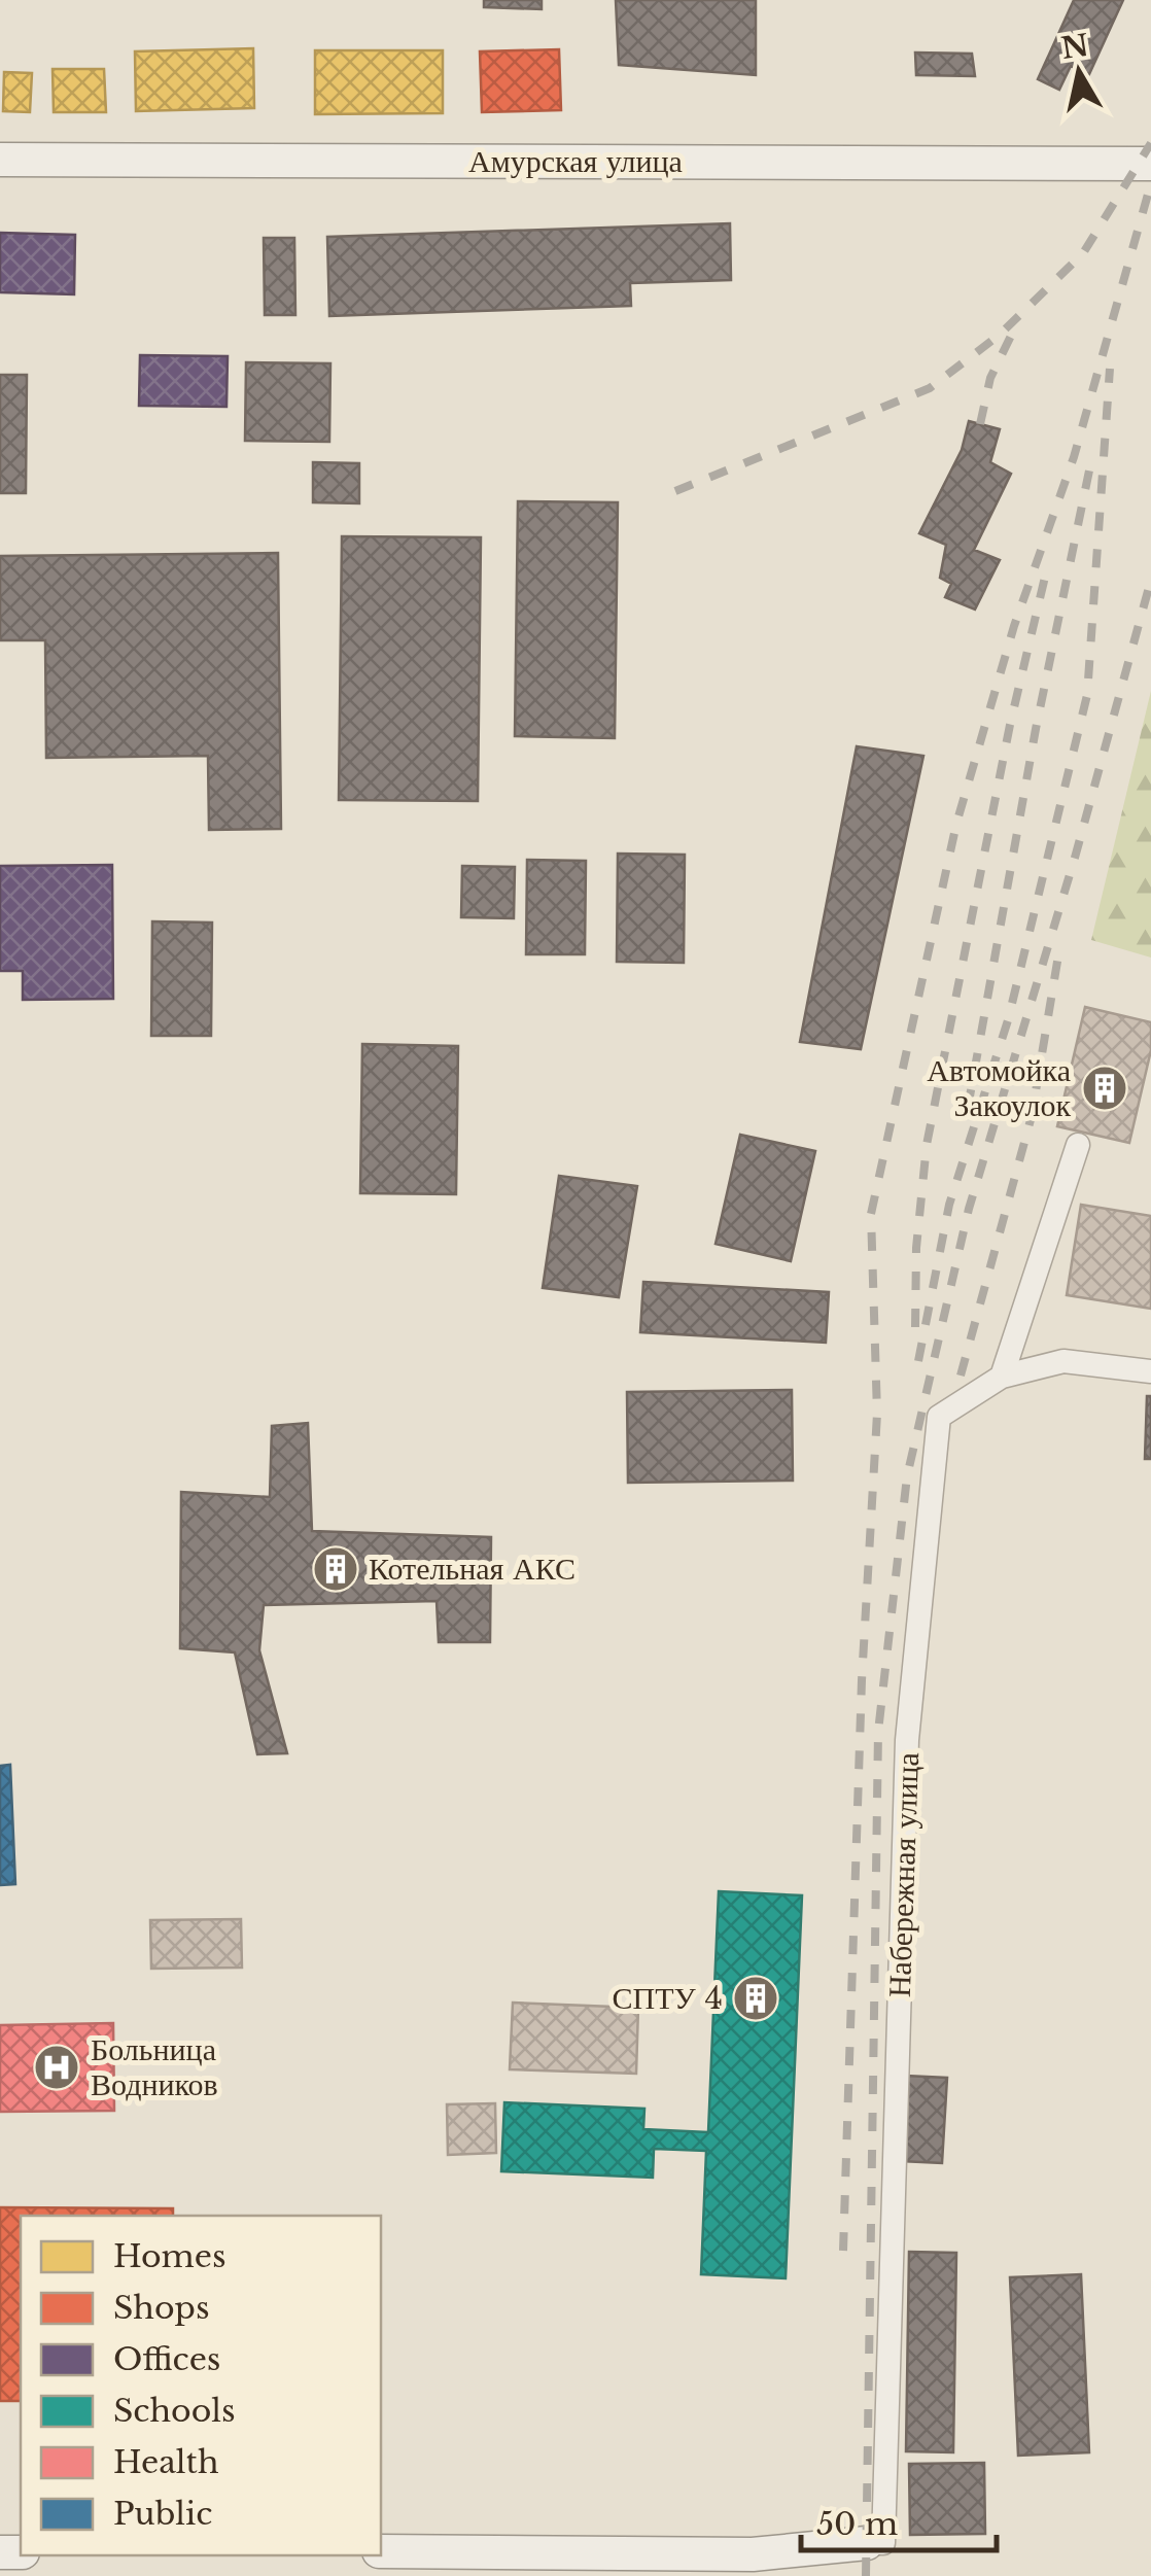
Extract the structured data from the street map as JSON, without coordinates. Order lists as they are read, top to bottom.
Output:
{
  "streets": {
    "street": ["Амурская улица", "Набережная улица"]
  },
  "places": {
    "building": ["Автомойка Закоулок", "Котельная АКС", "СПТУ 4"],
    "hospital": ["Больница Водников"]
  },
  "legend": [
    "Homes",
    "Shops",
    "Offices",
    "Schools",
    "Health",
    "Public"
  ],
  "scale_bar": "50 m",
  "north": "top"
}
